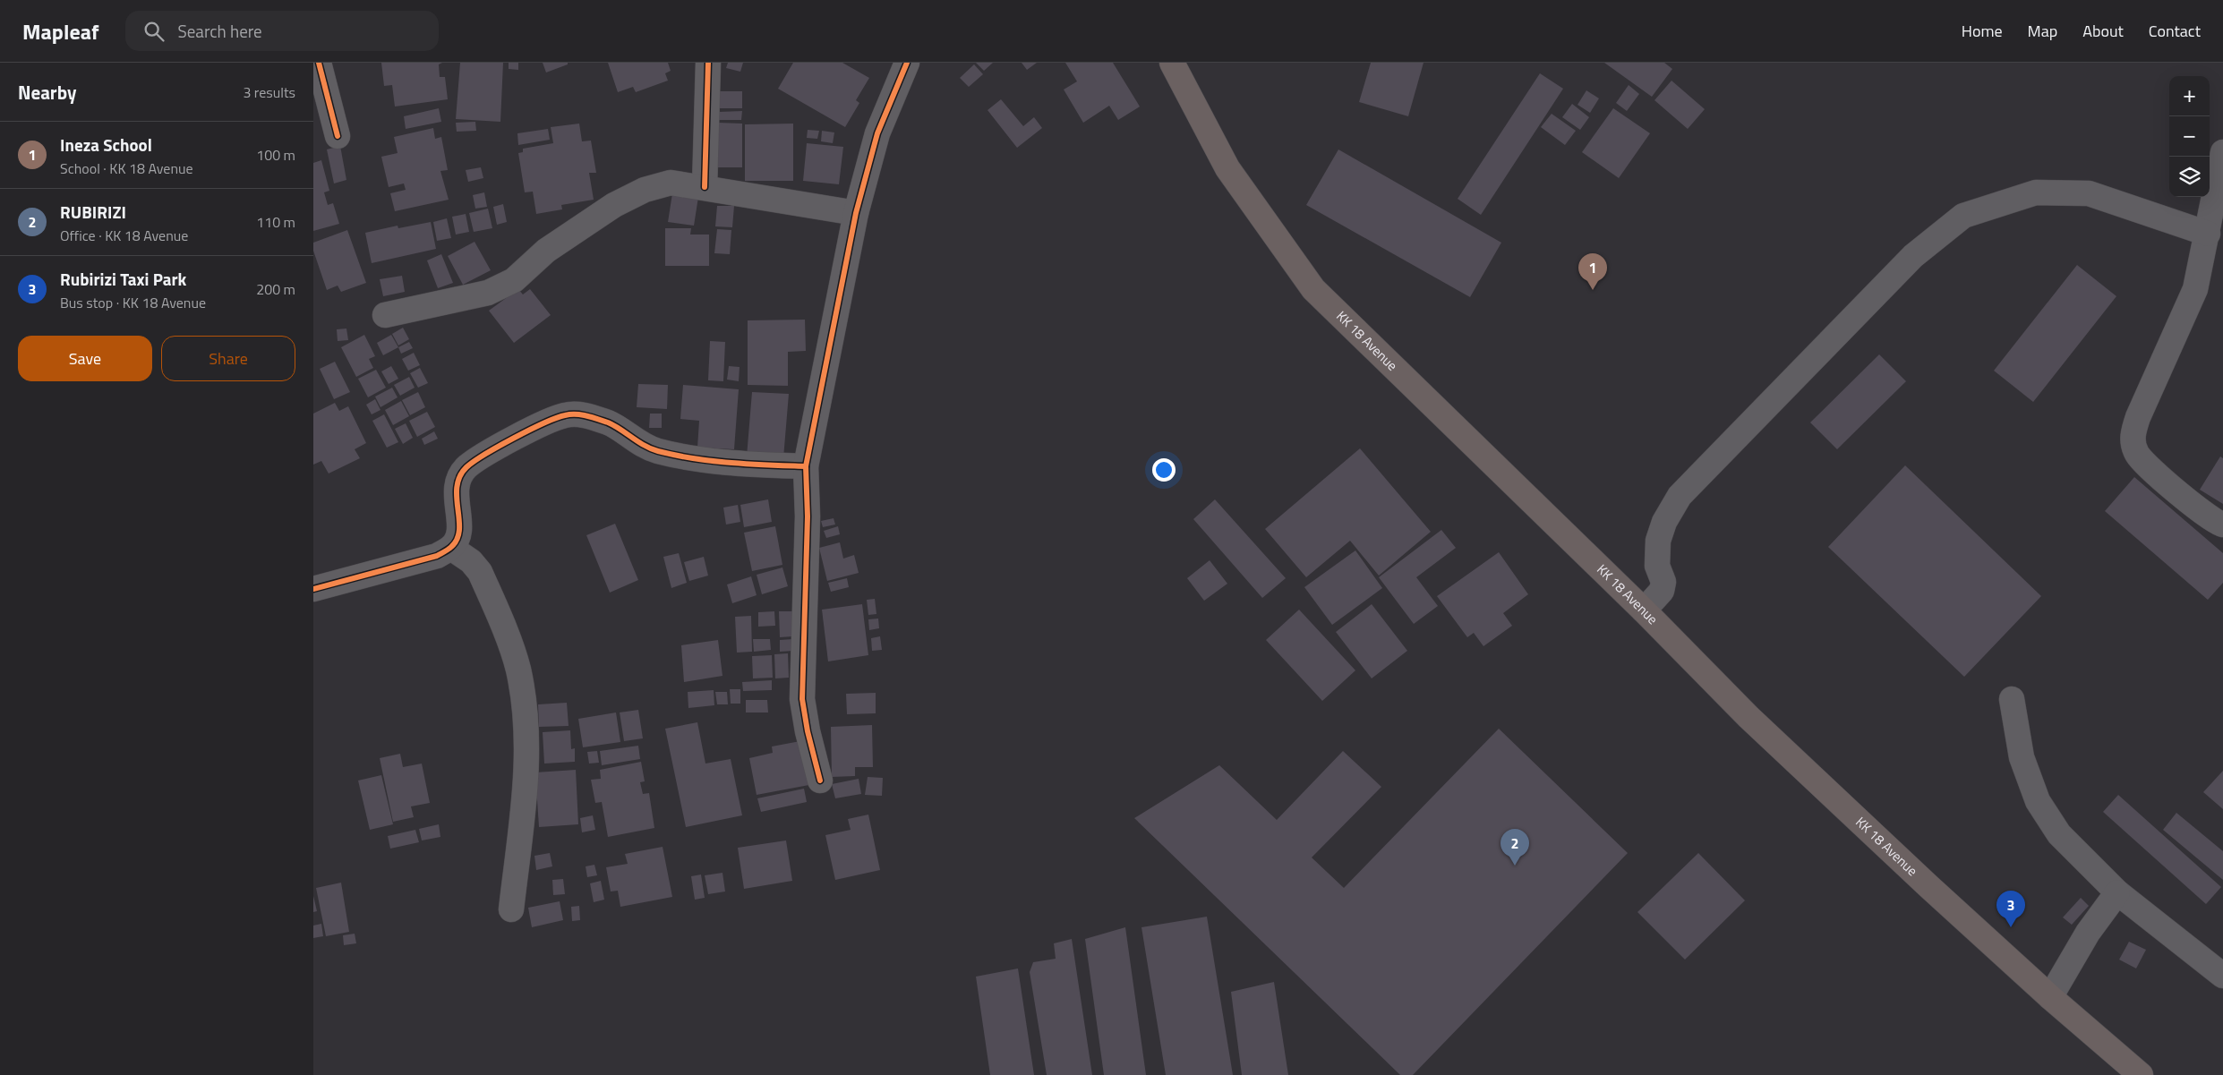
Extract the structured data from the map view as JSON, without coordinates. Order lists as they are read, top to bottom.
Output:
{
  "streets": {
    "main road": ["KK 18 Avenue"]
  },
  "page": {
    "header": "Mapleaf",
    "search": "Search here",
    "nav": [
      "Home",
      "Map",
      "About",
      "Contact"
    ],
    "heading": ["Nearby", "3 results"],
    "map_buttons": ["+", "−"],
    "list": [
      {
        "mark": "1",
        "name": "Ineza School",
        "note": "School · KK 18 Avenue",
        "value": "100 m"
      },
      {
        "mark": "2",
        "name": "RUBIRIZI",
        "note": "Office · KK 18 Avenue",
        "value": "110 m"
      },
      {
        "mark": "3",
        "name": "Rubirizi Taxi Park",
        "note": "Bus stop · KK 18 Avenue",
        "value": "200 m"
      }
    ],
    "pins": ["1", "2", "3"],
    "buttons": ["Save", "Share"]
  }
}
